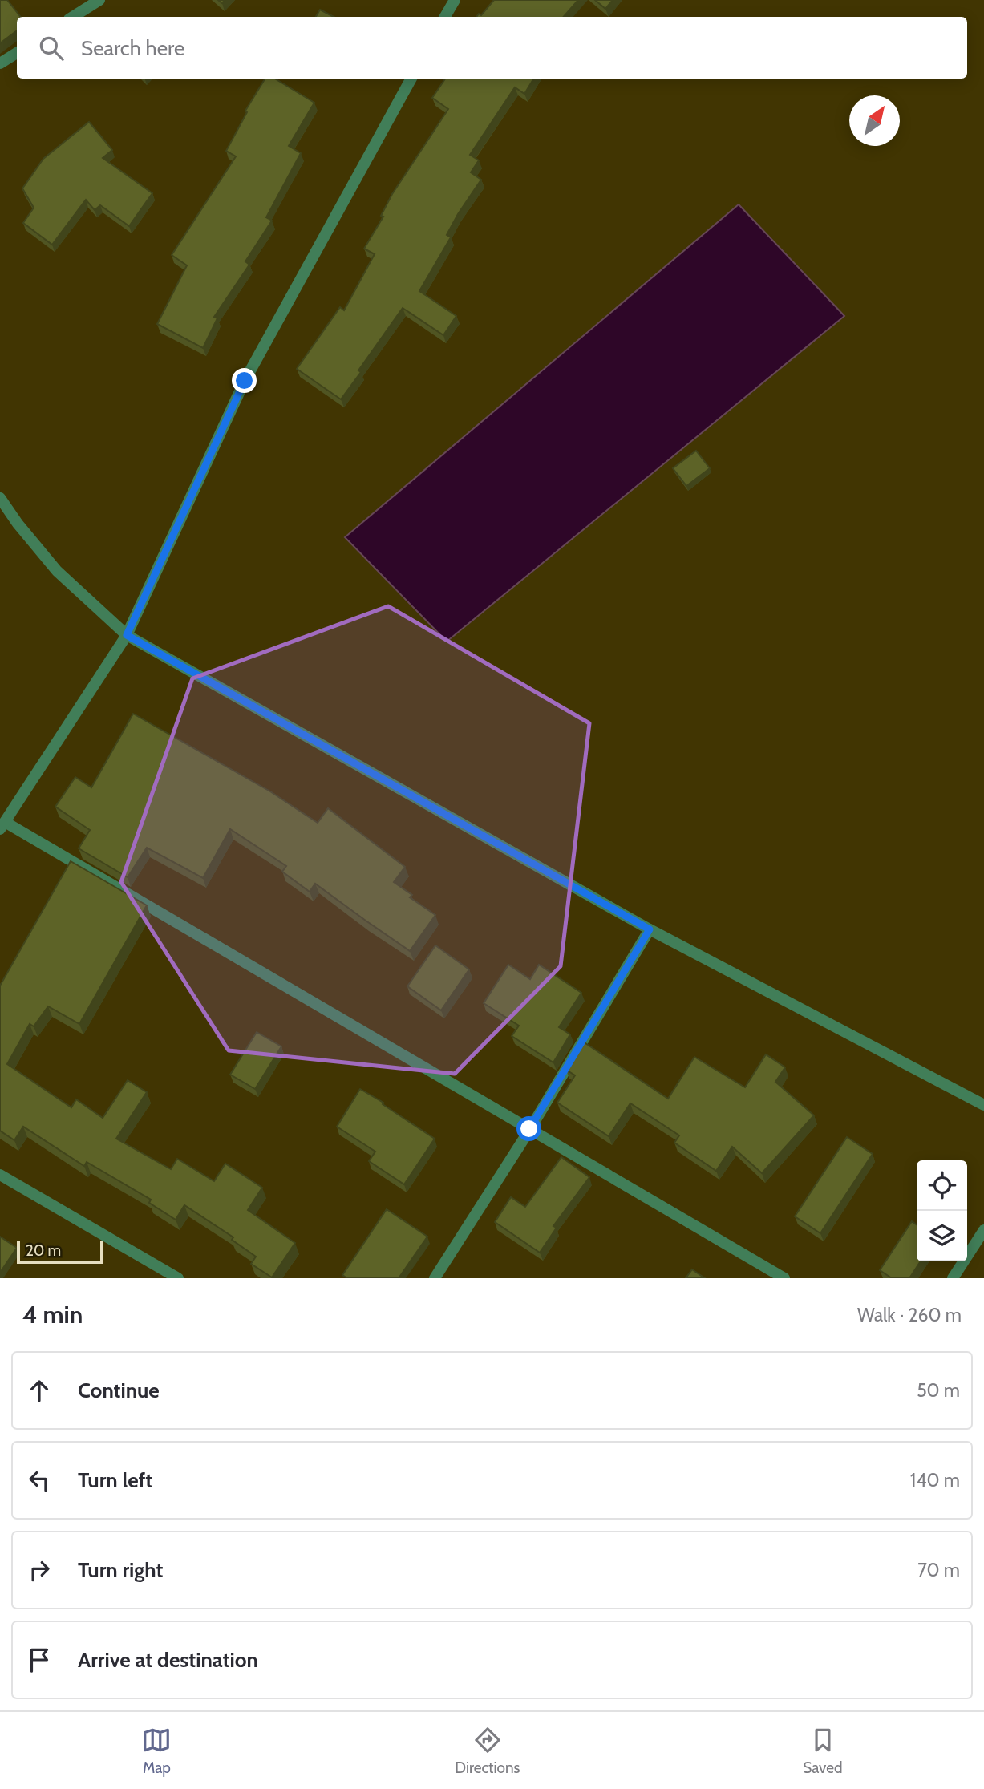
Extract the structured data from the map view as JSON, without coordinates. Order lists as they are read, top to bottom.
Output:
{
  "scale_bar": "20 m",
  "north": "top right",
  "page": {
    "search": "Search here",
    "scale": "20 m",
    "heading": ["4 min", "Walk · 260 m"],
    "list": [
      ["Continue", "50 m"],
      ["Turn left", "140 m"],
      ["Turn right", "70 m"],
      "Arrive at destination"
    ],
    "nav": ["Map", "Directions", "Saved"]
  }
}
